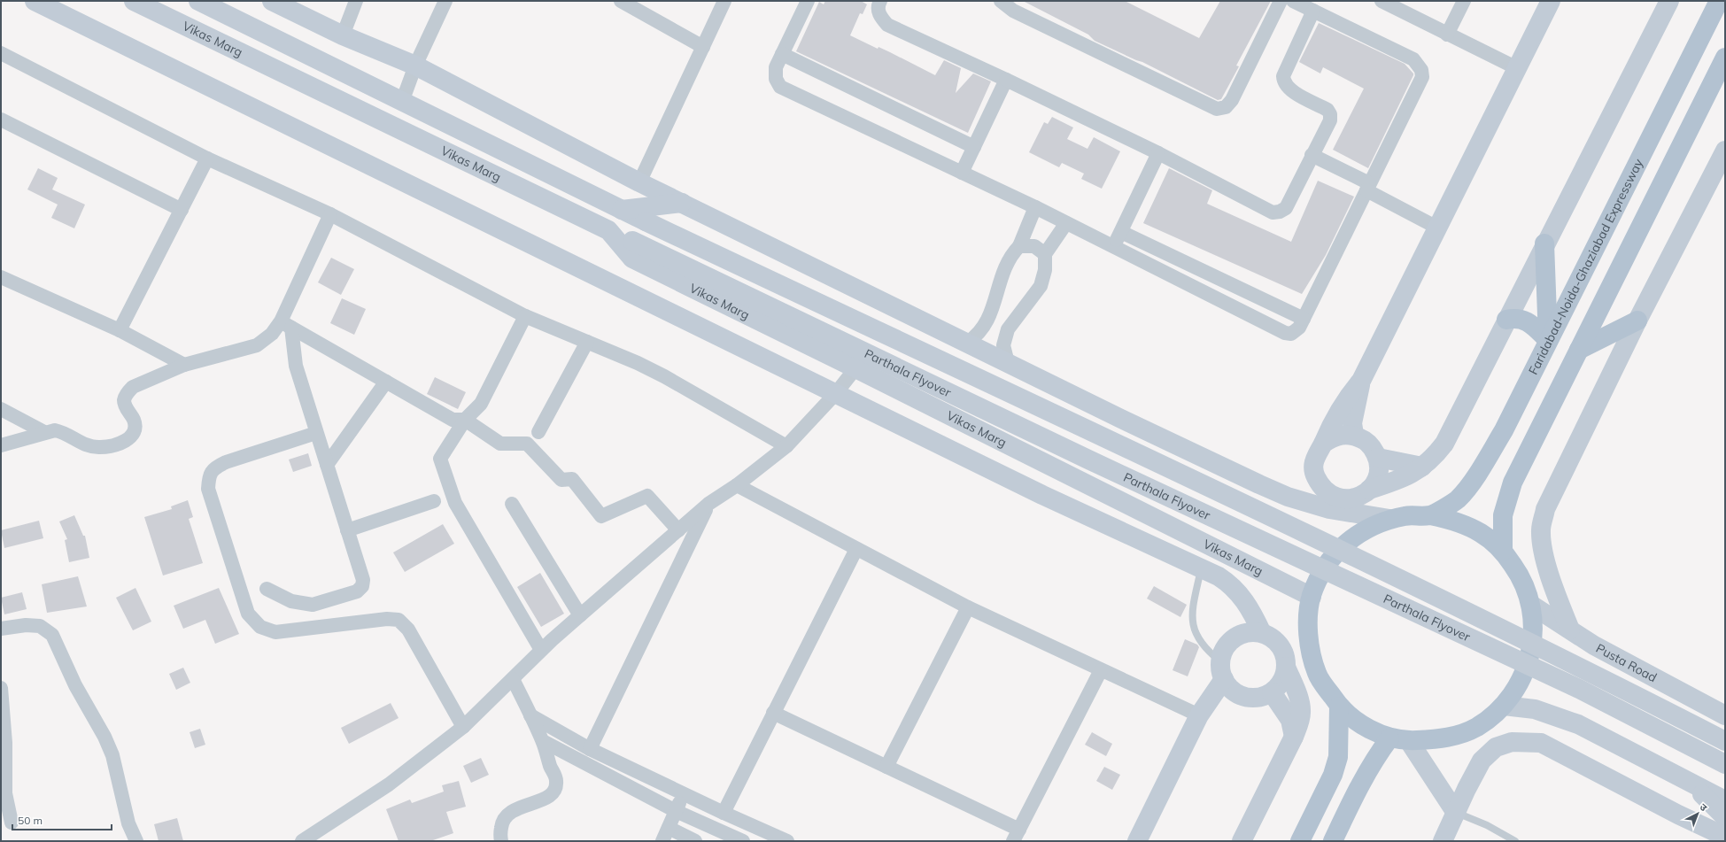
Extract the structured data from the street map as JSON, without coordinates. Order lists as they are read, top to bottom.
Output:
{
  "streets": {
    "main road": [
      "Vikas Marg",
      "Faridabad-Noida-Ghaziabad Expressway",
      "Parthala Flyover",
      "Pusta Road"
    ]
  },
  "crossings": [
    ["Vikas Marg", "Parthala Flyover"]
  ],
  "scale_bar": "50 m",
  "north": "top right"
}
